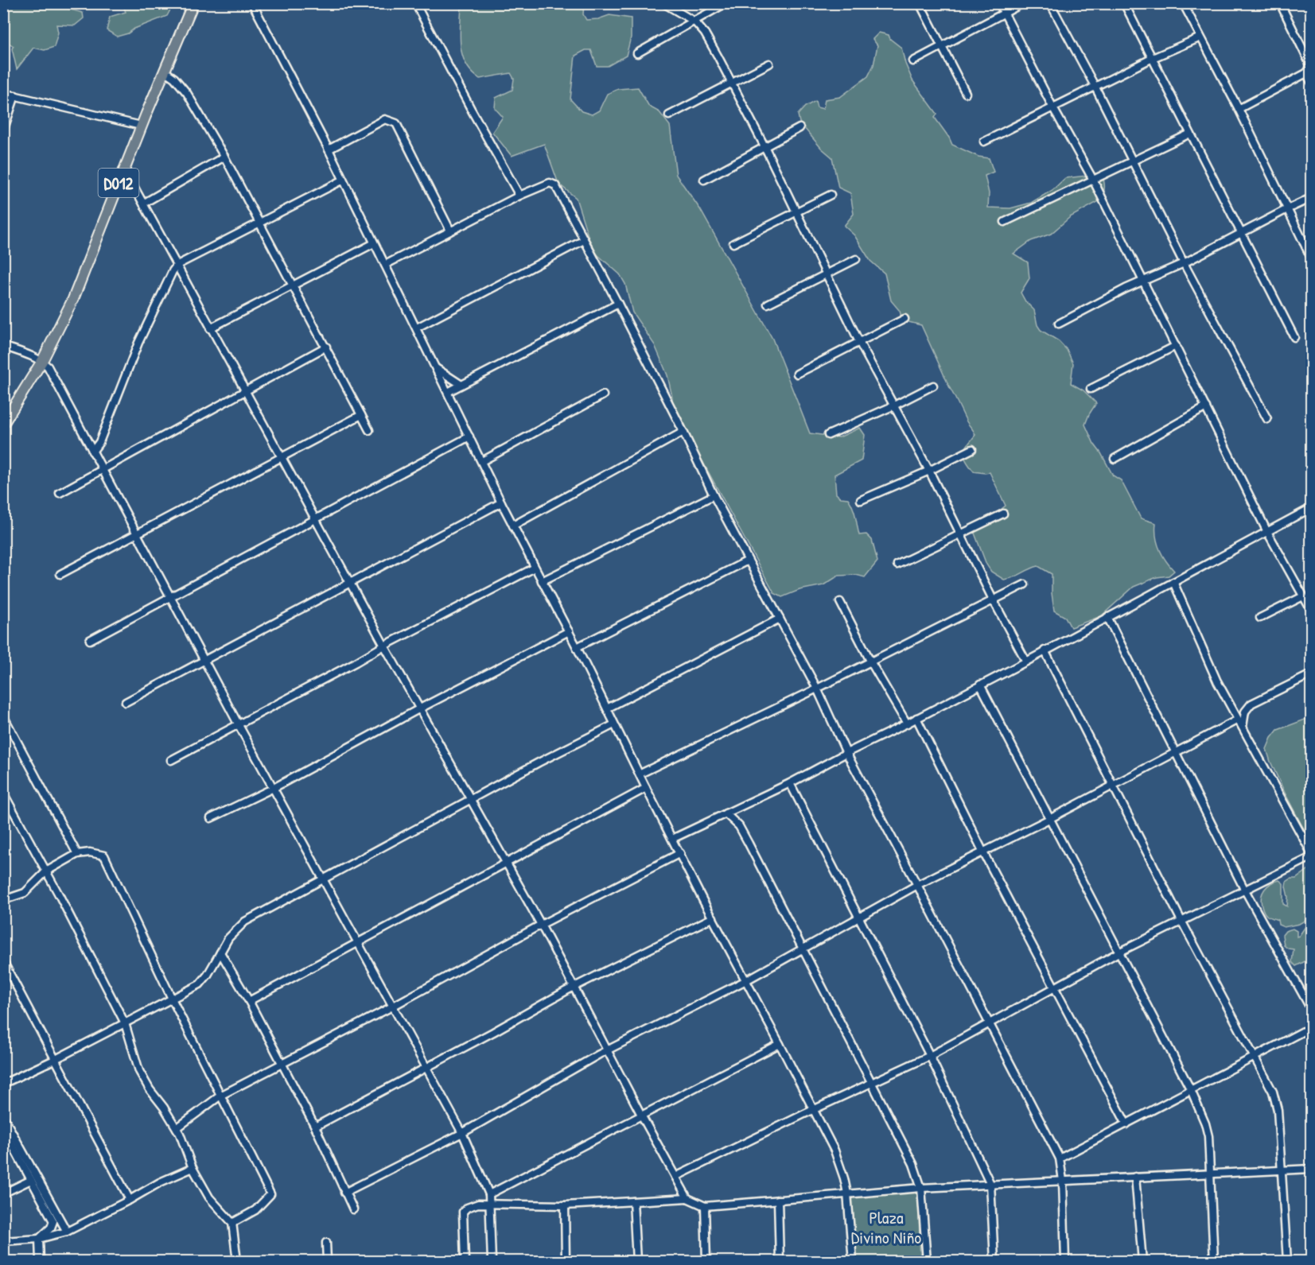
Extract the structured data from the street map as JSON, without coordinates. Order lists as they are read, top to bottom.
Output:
{
  "streets": {
    "main road": ["D012"]
  },
  "parks": ["Plaza Divino Niño"]
}
